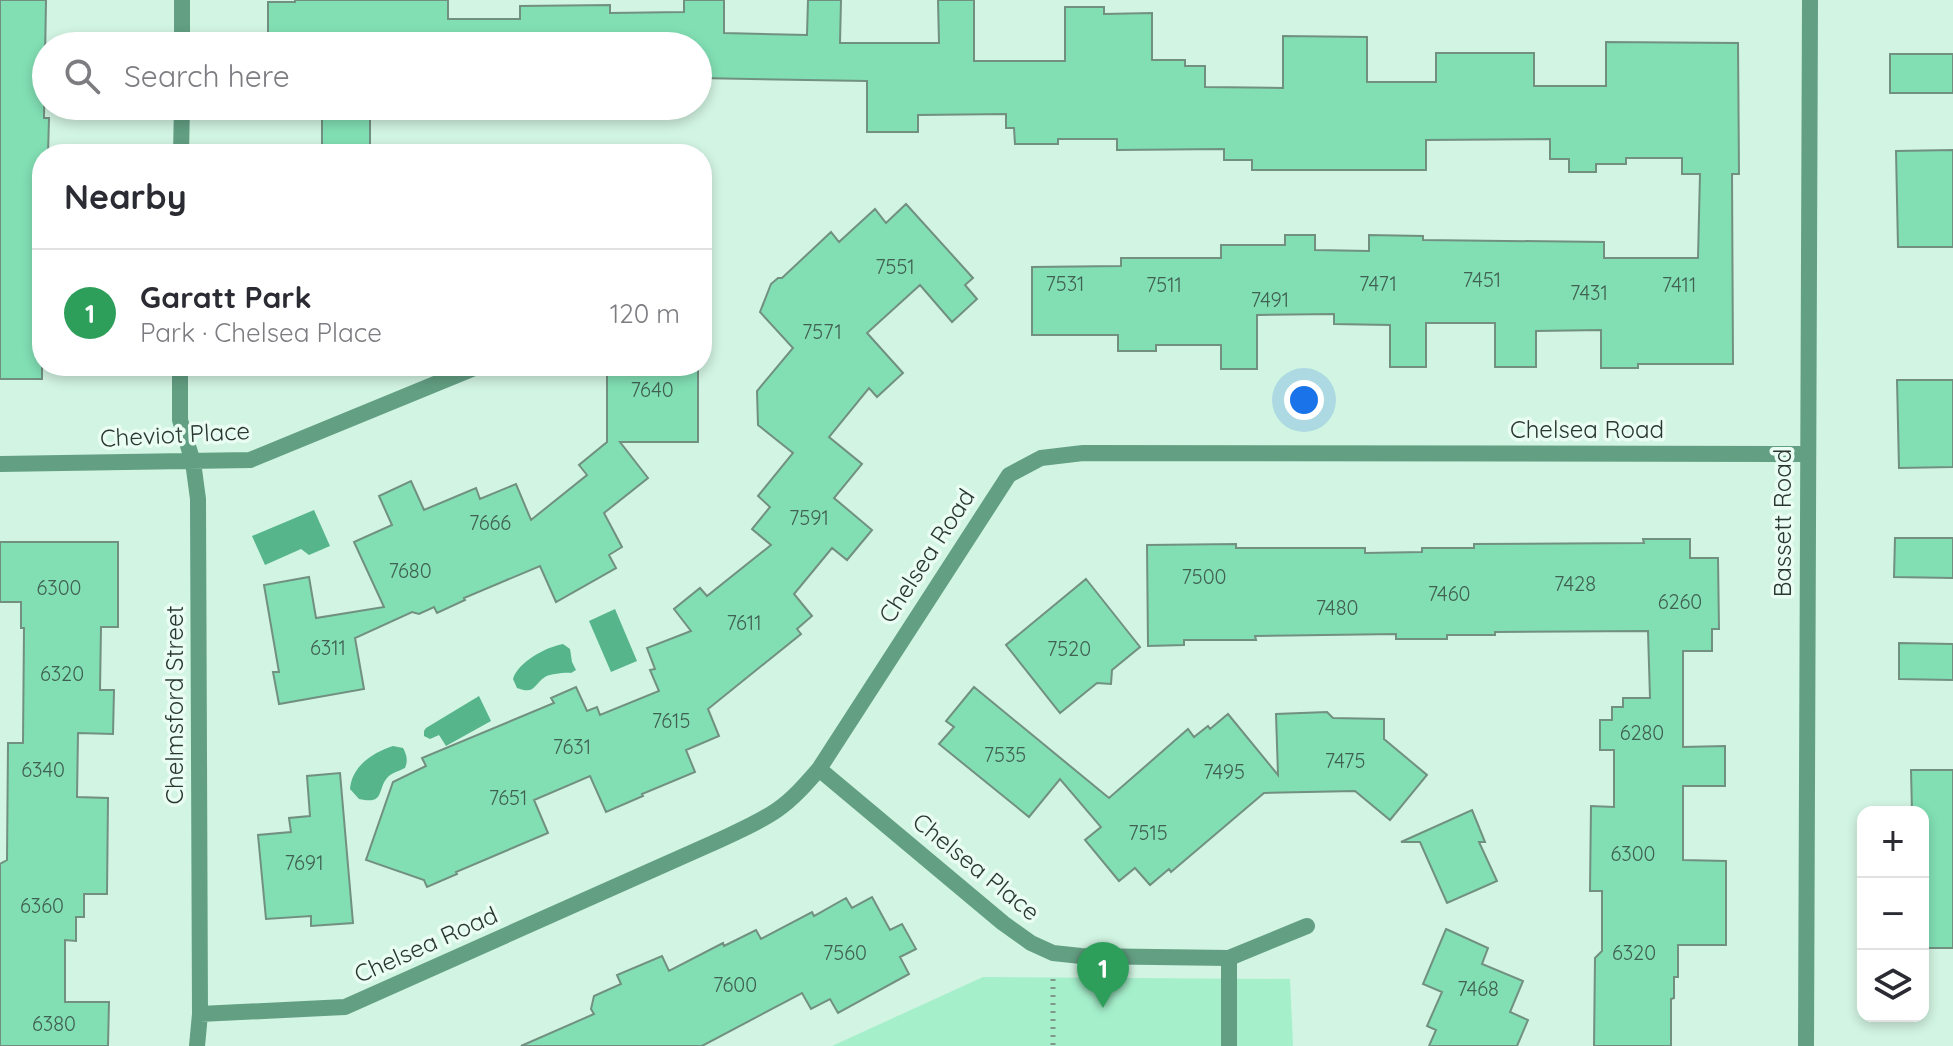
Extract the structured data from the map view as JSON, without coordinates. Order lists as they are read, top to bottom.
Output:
{
  "streets": {
    "street": [
      "Chelsea Road",
      "Cheviot Place",
      "Bassett Road",
      "Chelmsford Street",
      "Chelsea Place"
    ]
  },
  "crossings": [
    ["Chelsea Road", "Bassett Road"],
    ["Chelsea Road", "Chelmsford Street"],
    ["Chelsea Road", "Chelsea Place"],
    ["Cheviot Place", "Chelmsford Street"]
  ],
  "house_numbers": [
    "7551",
    "7451",
    "7531",
    "7471",
    "7511",
    "7411",
    "7431",
    "7491",
    "7571",
    "7640",
    "7591",
    "7666",
    "7680",
    "7500",
    "7428",
    "6300",
    "7460",
    "6260",
    "7480",
    "7611",
    "6311",
    "7520",
    "6320",
    "7615",
    "6280",
    "7631",
    "7535",
    "7475",
    "6340",
    "7495",
    "7651",
    "7515",
    "6300",
    "7691",
    "6360",
    "7560",
    "6320",
    "7600",
    "7468",
    "6380"
  ],
  "page": {
    "search": "Search here",
    "heading": "Nearby",
    "list": [
      {
        "mark": "1",
        "name": "Garatt Park",
        "note": "Park · Chelsea Place",
        "value": "120 m"
      }
    ],
    "map_buttons": ["+", "−"],
    "pins": "1"
  }
}
